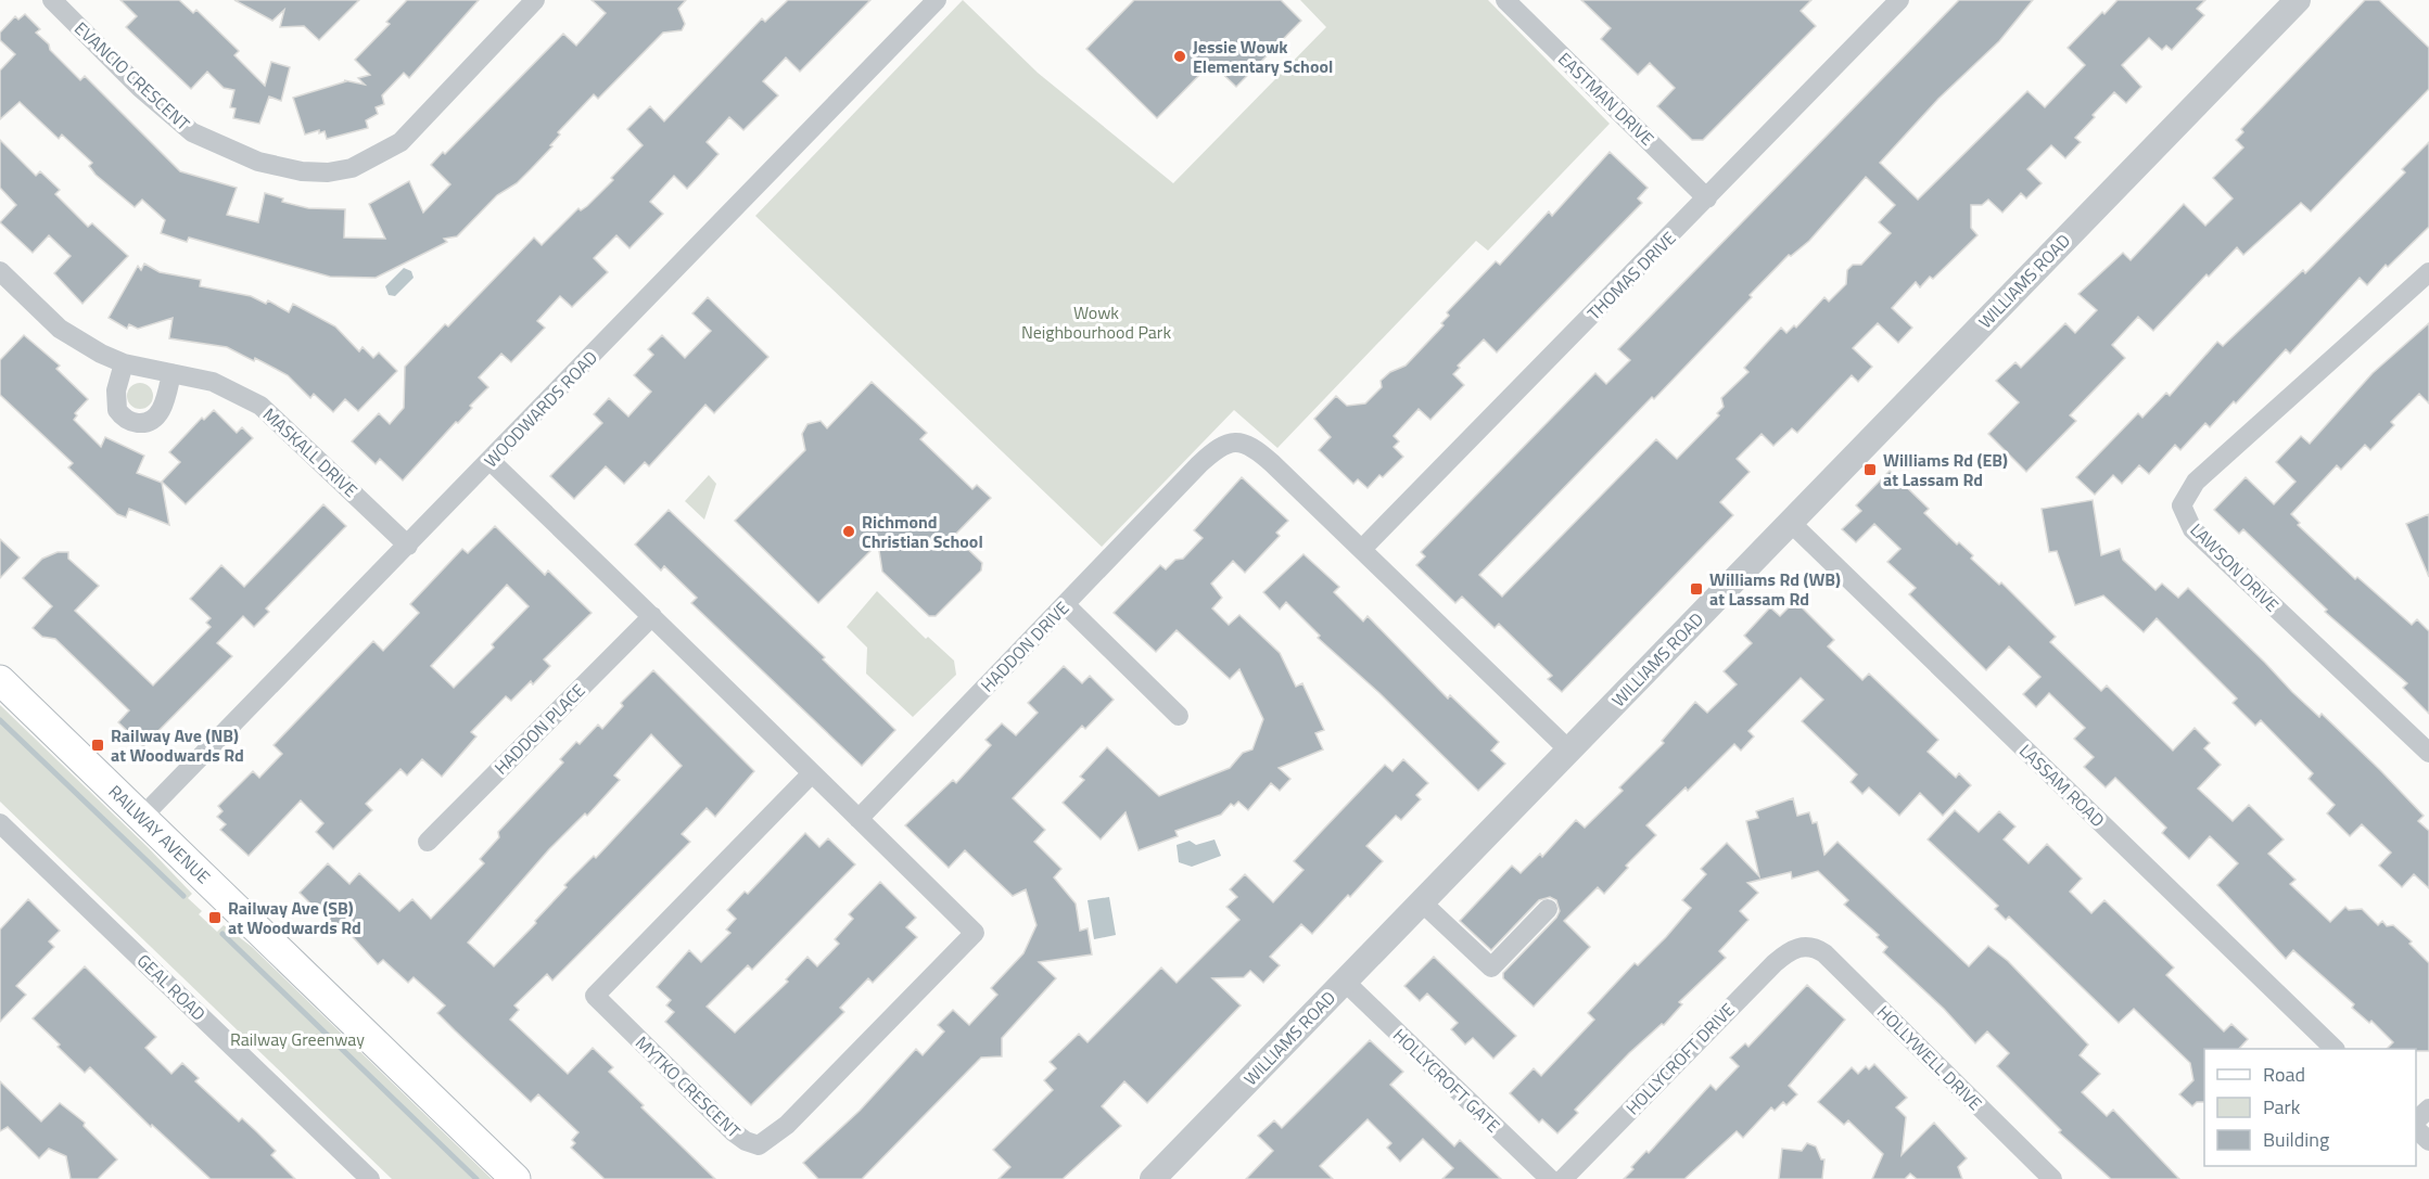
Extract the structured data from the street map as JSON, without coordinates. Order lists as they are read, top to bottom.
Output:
{
  "streets": {
    "main road": ["RAILWAY AVENUE"],
    "street": [
      "EVANCIO CRESCENT",
      "EASTMAN DRIVE",
      "THOMAS DRIVE",
      "WILLIAMS ROAD",
      "WOODWARDS ROAD",
      "MASKALL DRIVE",
      "LAWSON DRIVE",
      "HADDON DRIVE",
      "HADDON PLACE",
      "LASSAM ROAD",
      "GEAL ROAD",
      "HOLLYWELL DRIVE",
      "HOLLYCROFT DRIVE",
      "HOLLYCROFT GATE",
      "MYTKO CRESCENT"
    ]
  },
  "crossings": [
    ["EASTMAN DRIVE", "THOMAS DRIVE"],
    ["THOMAS DRIVE", "HADDON DRIVE"],
    ["WILLIAMS ROAD", "HADDON DRIVE"],
    ["WILLIAMS ROAD", "LASSAM ROAD"],
    ["WILLIAMS ROAD", "HOLLYCROFT GATE"],
    ["WOODWARDS ROAD", "MASKALL DRIVE"],
    ["WOODWARDS ROAD", "RAILWAY AVENUE"],
    ["HADDON DRIVE", "MYTKO CRESCENT"],
    ["HOLLYWELL DRIVE", "HOLLYCROFT DRIVE"]
  ],
  "parks": ["Wowk Neighbourhood Park", "Railway Greenway"],
  "places": {
    "other": ["Jessie Wowk Elementary School", "Richmond Christian School"],
    "transit": [
      "Williams Rd (EB) at Lassam Rd",
      "Williams Rd (WB) at Lassam Rd",
      "Railway Ave (NB) at Woodwards Rd",
      "Railway Ave (SB) at Woodwards Rd"
    ]
  },
  "legend": ["Road", "Park", "Building"]
}
